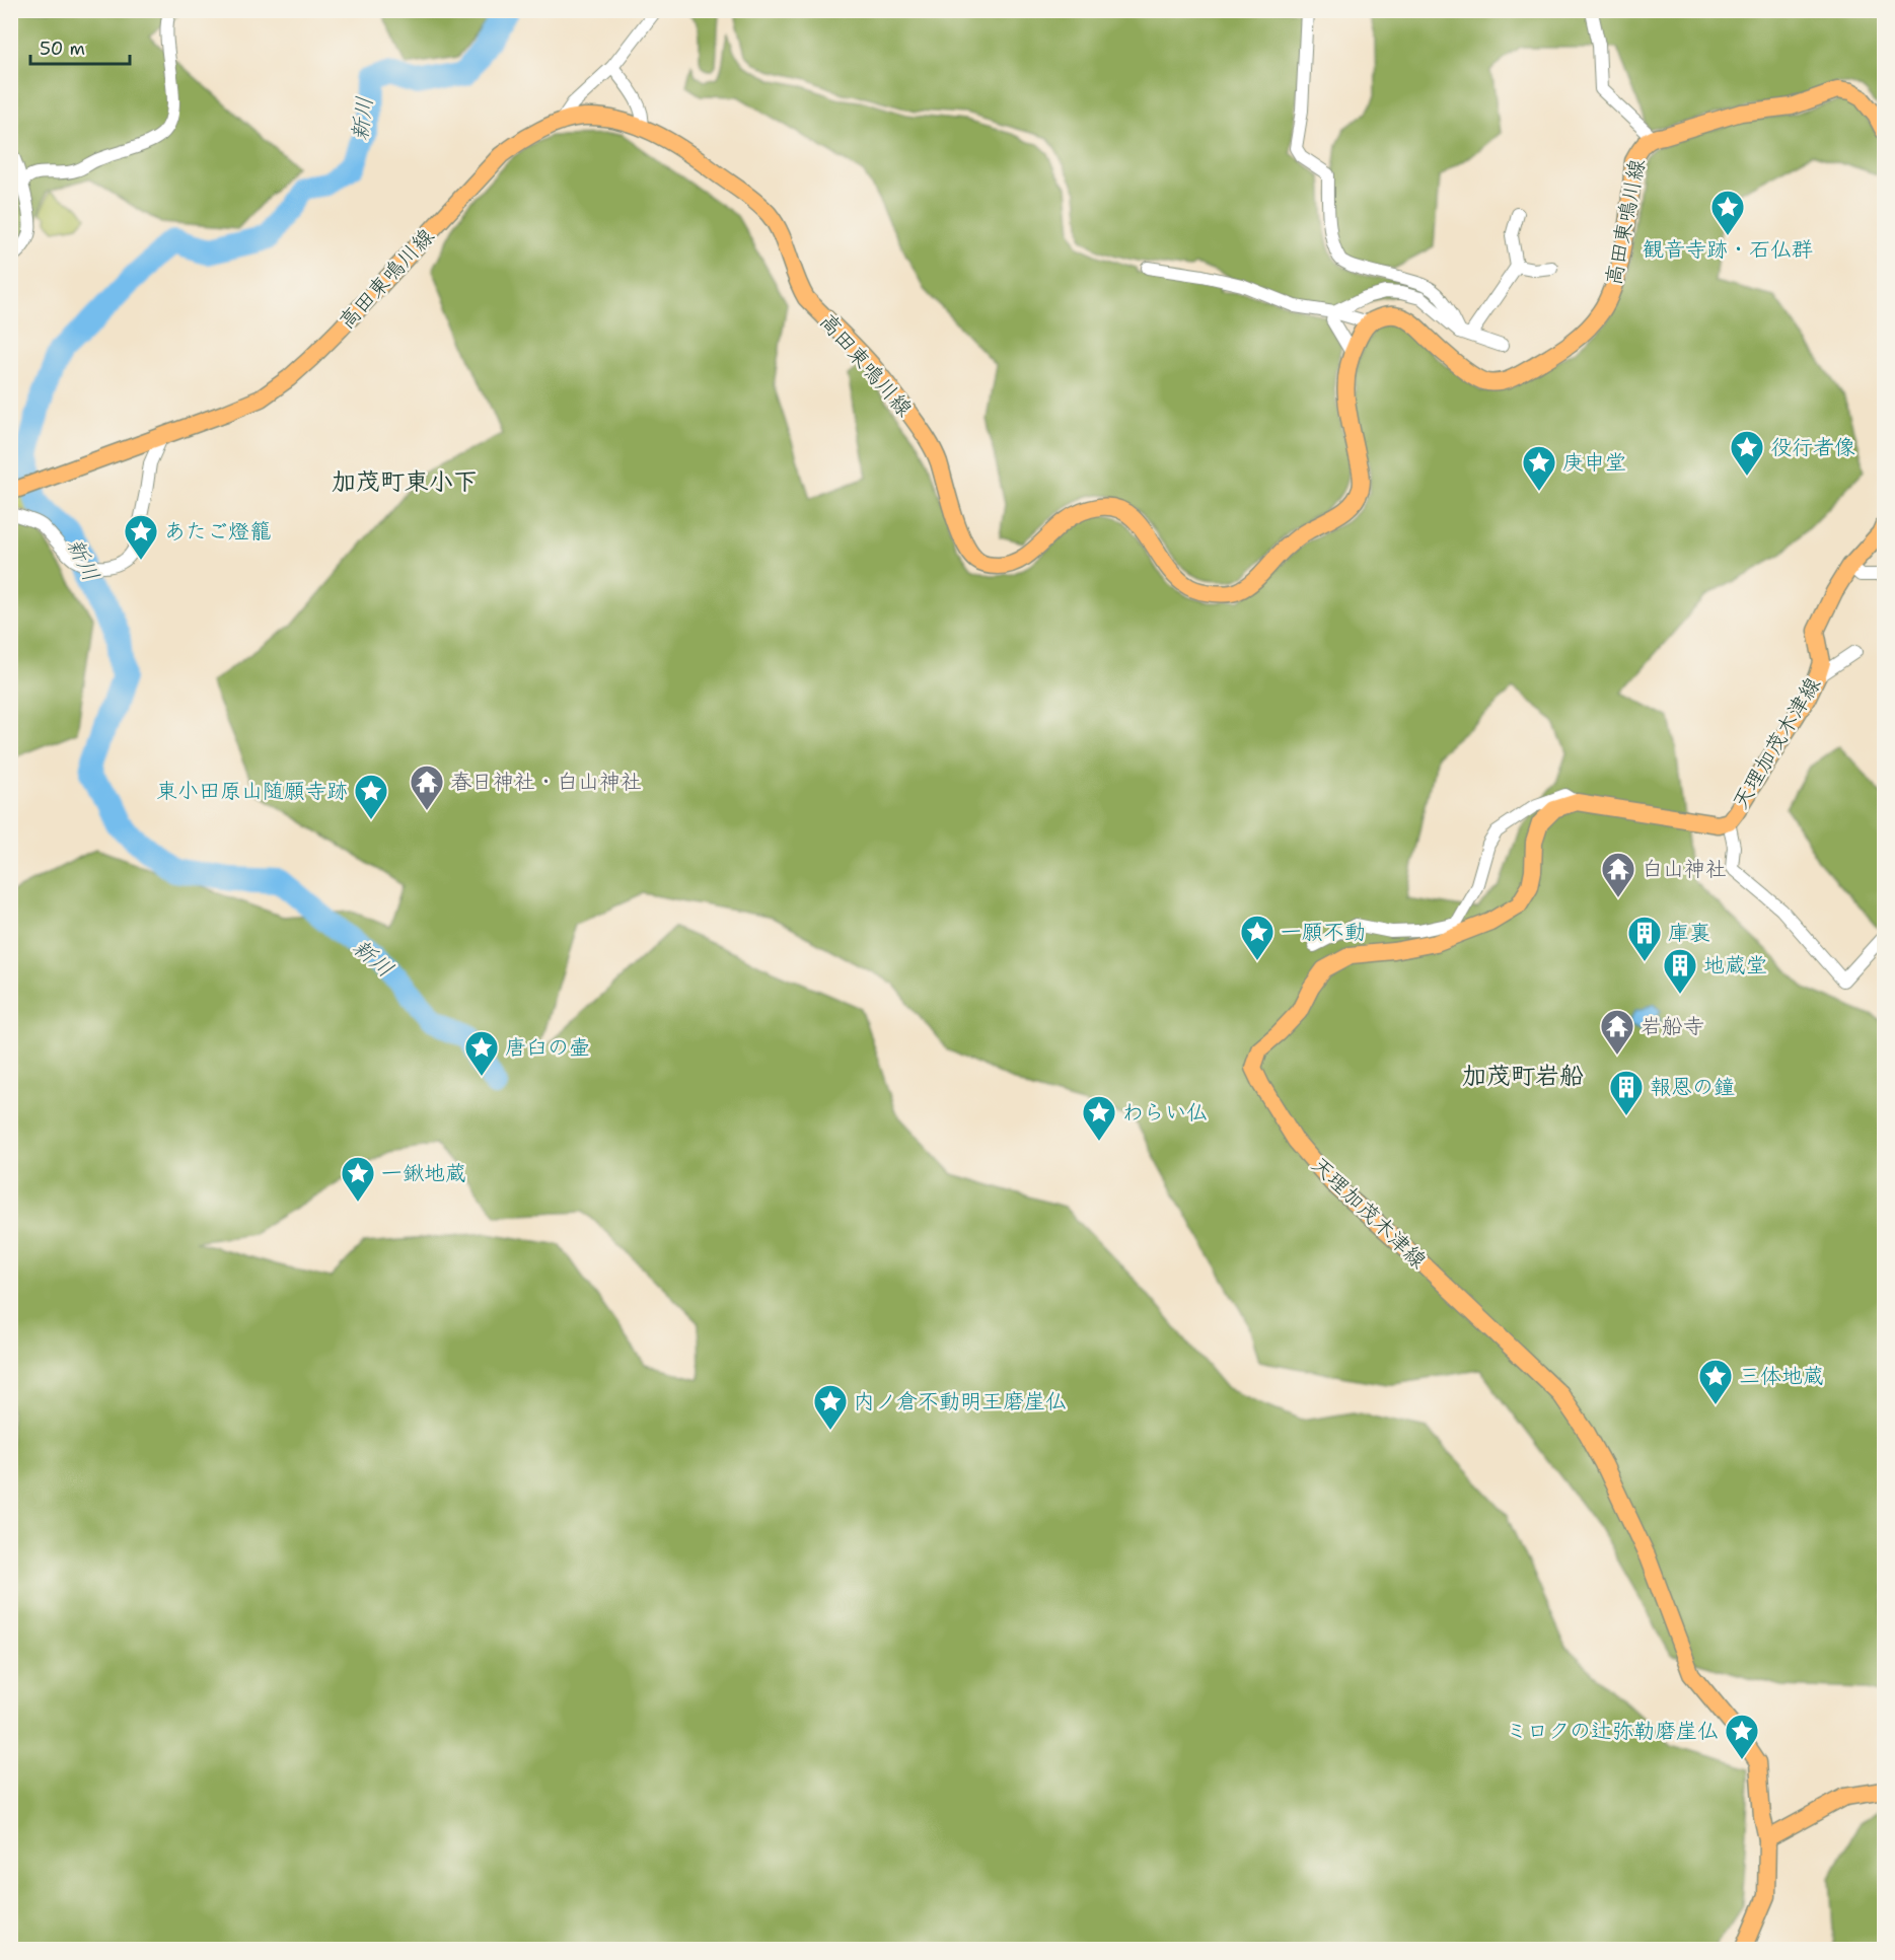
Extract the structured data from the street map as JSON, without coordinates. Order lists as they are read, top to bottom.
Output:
{
  "streets": {
    "main road": ["高田東鳴川線", "天理加茂木津線"]
  },
  "districts": ["加茂町東小下", "加茂町岩船"],
  "water": ["新川"],
  "places": {
    "place": [
      "観音寺跡・石仏群",
      "役行者像",
      "庚申堂",
      "あたご燈籠",
      "東小田原山随願寺跡",
      "一願不動",
      "唐臼の壷",
      "わらい仏",
      "一鍬地蔵",
      "三体地蔵",
      "内ノ倉不動明王磨崖仏",
      "ミロクの辻弥勒磨崖仏"
    ],
    "temple": ["春日神社・白山神社", "白山神社", "岩船寺"],
    "building": ["庫裏", "地蔵堂", "報恩の鐘"]
  },
  "scale_bar": "50 m"
}
